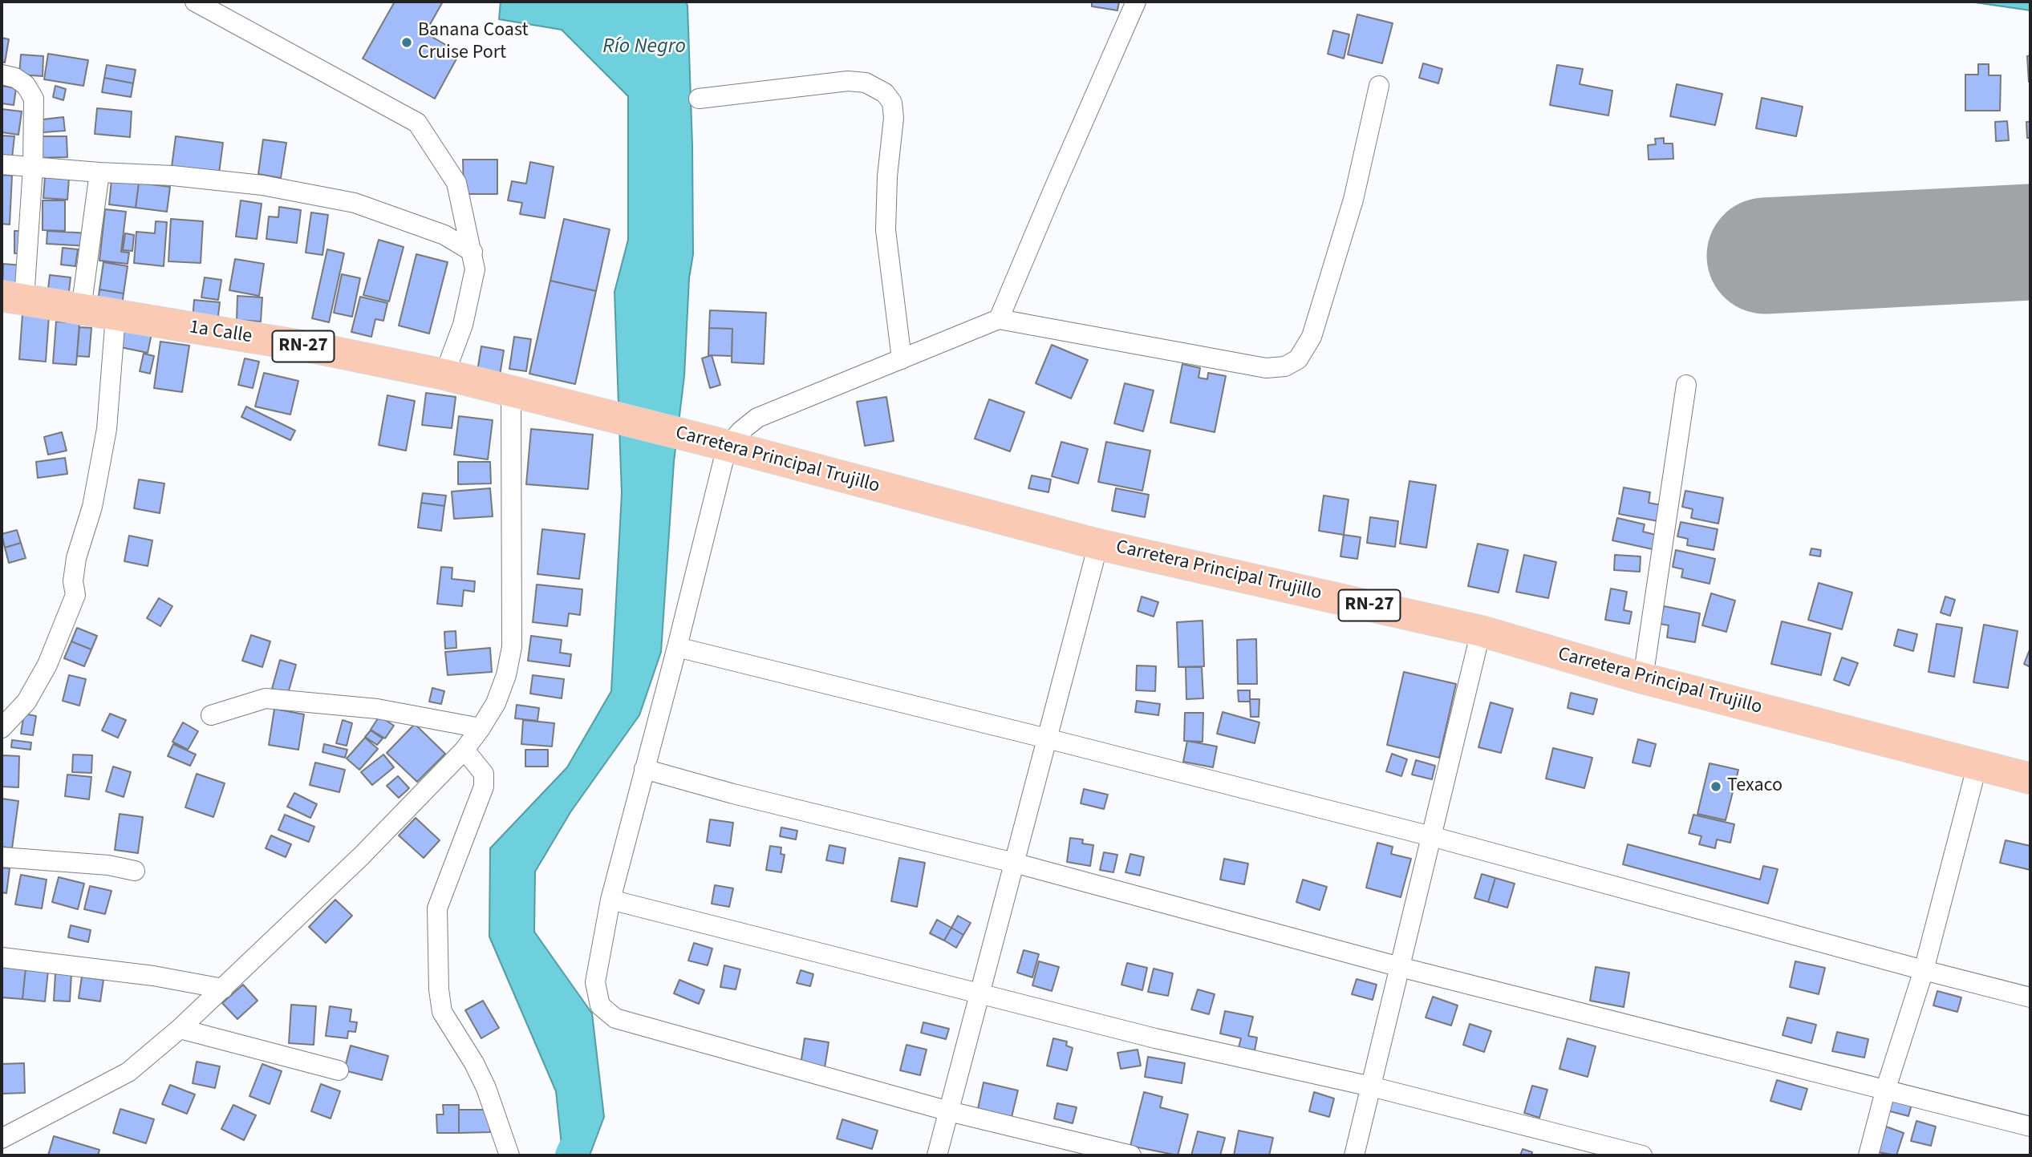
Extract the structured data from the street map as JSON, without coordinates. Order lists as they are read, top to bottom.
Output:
{
  "streets": {
    "main road": ["1a Calle", "RN-27", "Carretera Principal Trujillo"]
  },
  "crossings": [
    ["1a Calle", "Carretera Principal Trujillo"]
  ],
  "water": ["Río Negro"],
  "places": ["Banana Coast Cruise Port", "Texaco"]
}
